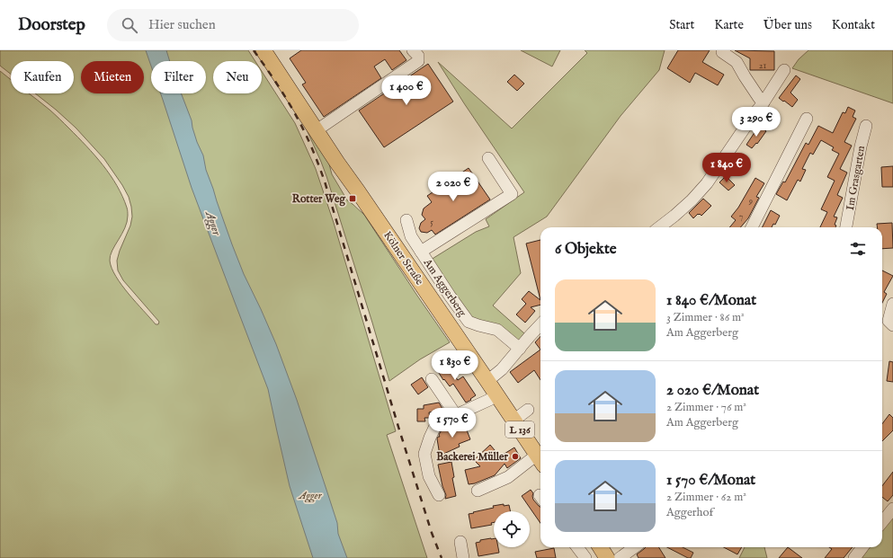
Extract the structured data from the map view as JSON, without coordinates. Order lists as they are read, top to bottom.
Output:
{
  "streets": {
    "main road": ["Kölner Straße", "L 136"],
    "street": ["Im Grasgarten", "Am Aggerberg"]
  },
  "water": ["Agger"],
  "parks": ["Agger"],
  "places": {
    "transit": ["Rotter Weg"],
    "other": ["Backerei Müller"]
  },
  "house_numbers": [
    "21",
    "9",
    "7",
    "5"
  ],
  "page": {
    "header": "Doorstep",
    "search": "Hier suchen",
    "nav": [
      "Start",
      "Karte",
      "Über uns",
      "Kontakt"
    ],
    "chip": [
      "Kaufen",
      "Mieten",
      "Filter",
      "Neu"
    ],
    "price": [
      "1 400 €",
      "3 290 €",
      "1 840 €",
      "2 020 €",
      "1 830 €",
      "1 570 €"
    ],
    "heading": "6 Objekte",
    "list": [
      {
        "name": "1 840 €/Monat",
        "note": "3 Zimmer · 86 m² · Am Aggerberg"
      },
      {
        "name": "2 020 €/Monat",
        "note": "2 Zimmer · 76 m² · Am Aggerberg"
      },
      {
        "name": "1 570 €/Monat",
        "note": "2 Zimmer · 62 m² · Aggerhof"
      }
    ]
  }
}
